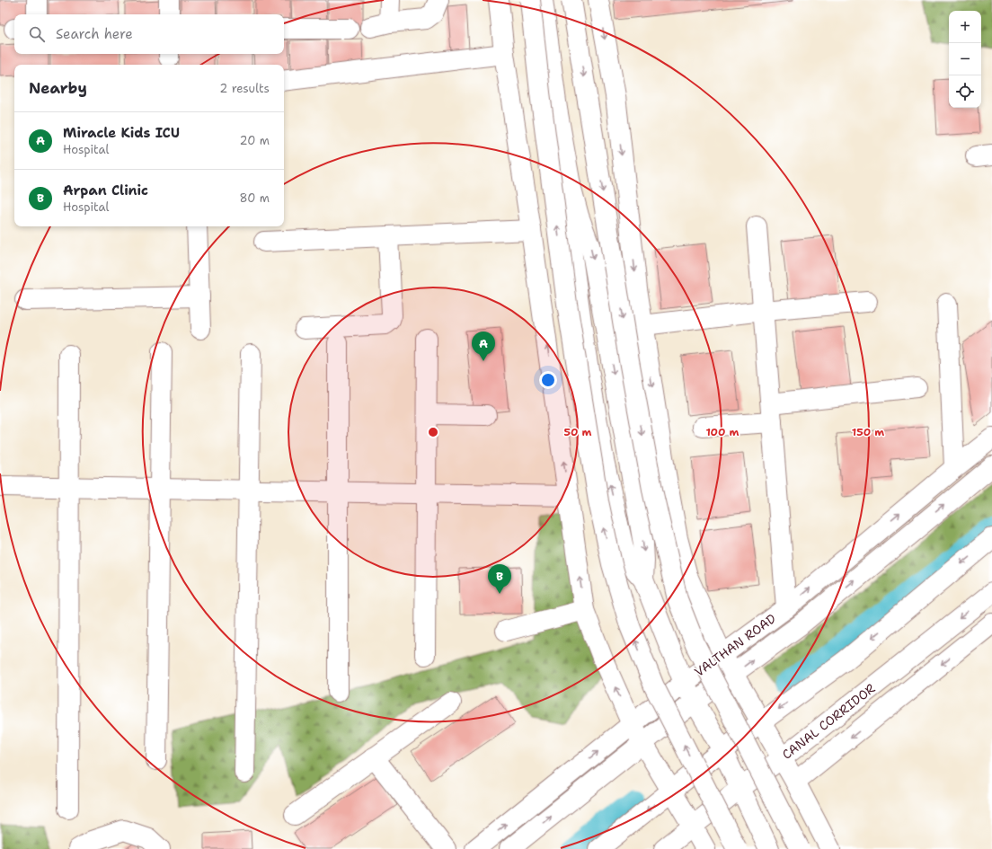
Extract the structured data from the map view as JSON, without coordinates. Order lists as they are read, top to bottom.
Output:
{
  "streets": {
    "street": ["VALTHAN ROAD", "CANAL CORRIDOR"]
  },
  "page": {
    "map_buttons": ["+", "−"],
    "search": "Search here",
    "heading": ["Nearby", "2 results"],
    "list": [
      {
        "mark": "A",
        "name": "Miracle Kids ICU",
        "note": "Hospital",
        "value": "20 m"
      },
      {
        "mark": "B",
        "name": "Arpan Clinic",
        "note": "Hospital",
        "value": "80 m"
      }
    ],
    "pins": ["A", "B"]
  },
  "rings": ["50 m", "100 m", "150 m"]
}
